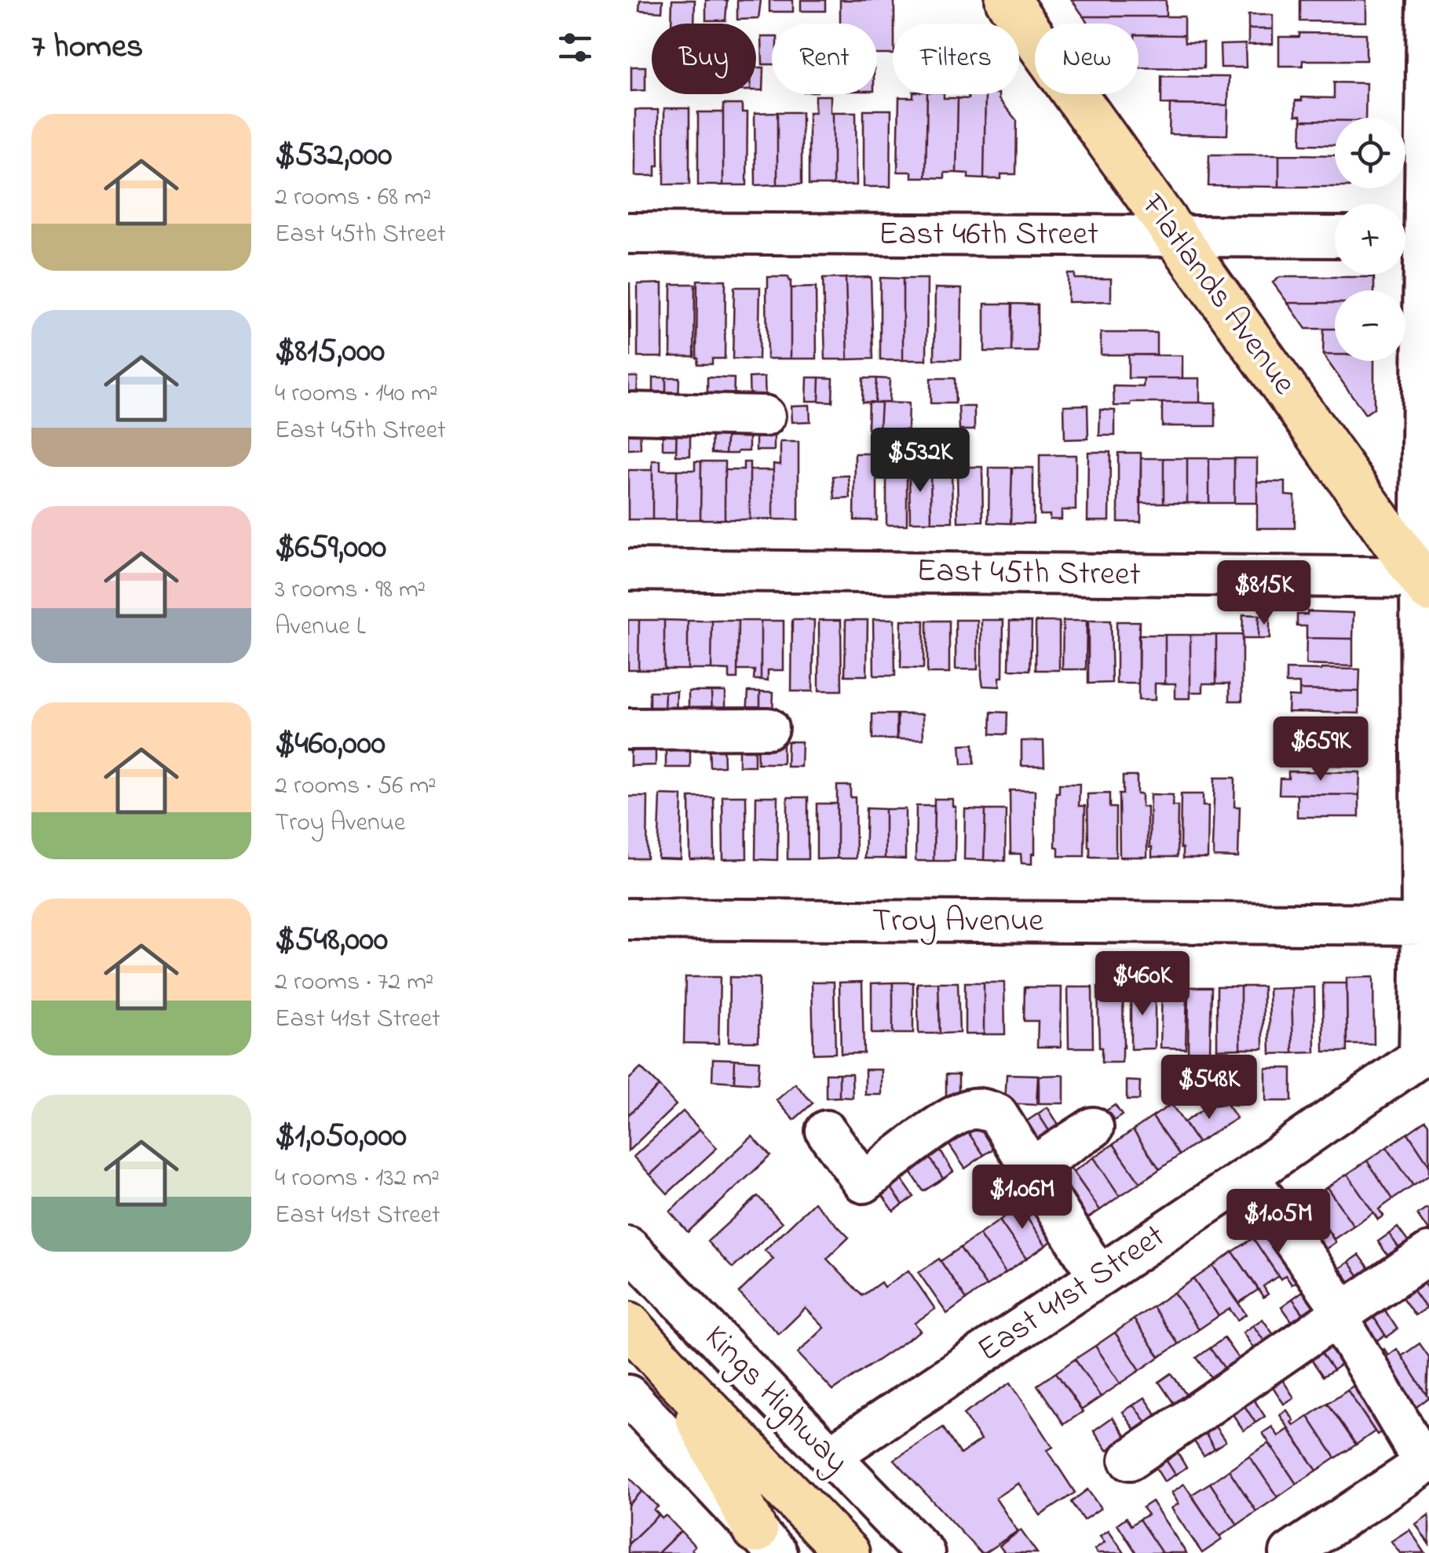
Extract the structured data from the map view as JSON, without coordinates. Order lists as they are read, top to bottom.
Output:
{
  "streets": {
    "main road": ["Flatlands Avenue", "Kings Highway"],
    "street": [
      "East 46th Street",
      "East 45th Street",
      "Troy Avenue",
      "East 41st Street"
    ]
  },
  "crossings": [
    ["East 46th Street", "Flatlands Avenue"],
    ["Flatlands Avenue", "East 45th Street"],
    ["East 41st Street", "Kings Highway"]
  ],
  "page": {
    "heading": "7 homes",
    "chip": [
      "Buy",
      "Rent",
      "Filters",
      "New"
    ],
    "list": [
      {
        "name": "$532,000",
        "note": "2 rooms · 68 m² · East 45th Street"
      },
      {
        "name": "$815,000",
        "note": "4 rooms · 140 m² · East 45th Street"
      },
      {
        "name": "$659,000",
        "note": "3 rooms · 98 m² · Avenue L"
      },
      {
        "name": "$460,000",
        "note": "2 rooms · 56 m² · Troy Avenue"
      },
      {
        "name": "$548,000",
        "note": "2 rooms · 72 m² · East 41st Street"
      },
      {
        "name": "$1,050,000",
        "note": "4 rooms · 132 m² · East 41st Street"
      }
    ],
    "map_buttons": ["+", "−"],
    "price": [
      "$532K",
      "$815K",
      "$659K",
      "$460K",
      "$548K",
      "$1.06M",
      "$1.05M"
    ]
  }
}
